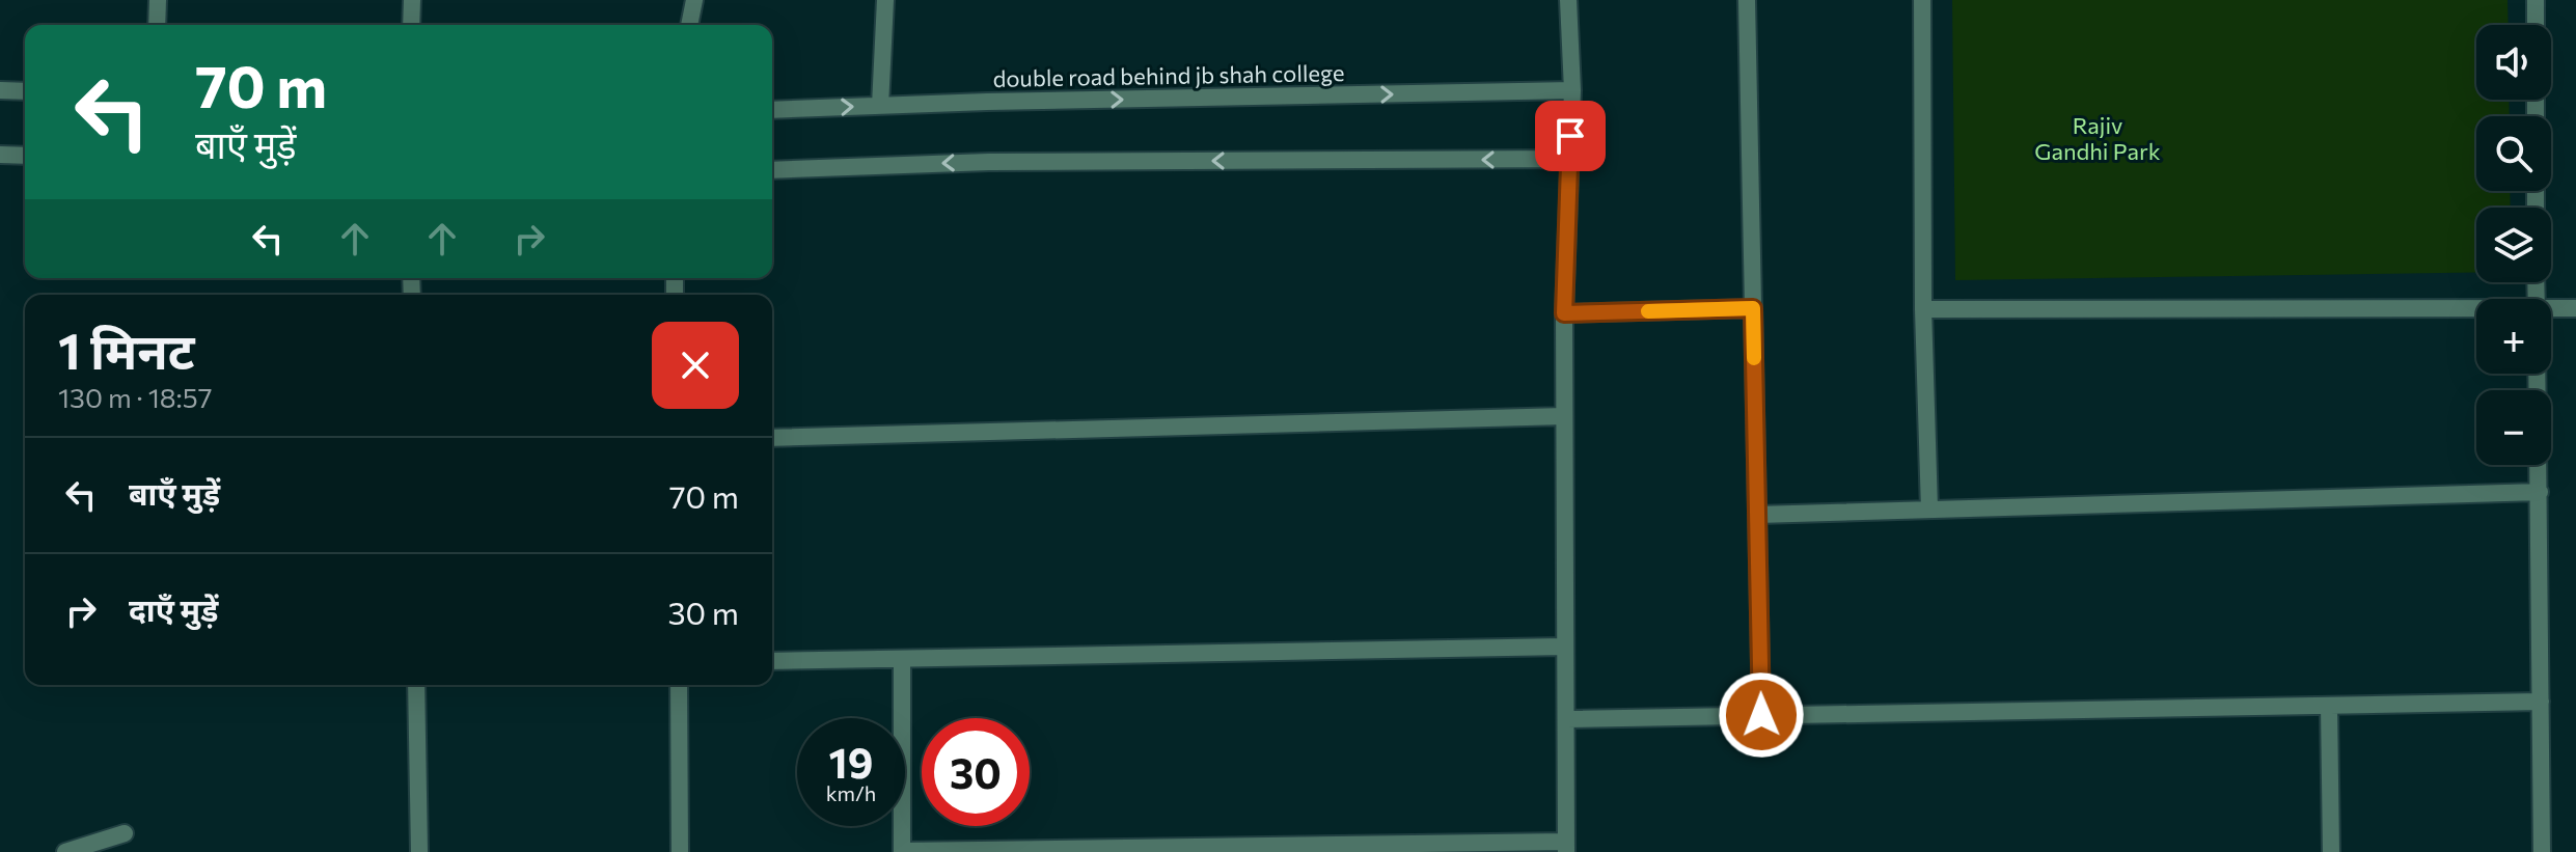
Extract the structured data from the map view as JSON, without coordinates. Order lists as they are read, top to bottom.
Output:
{
  "streets": {
    "street": ["double road behind jb shah college"]
  },
  "parks": ["Rajiv Gandhi Park"],
  "page": {
    "map_buttons": ["+", "−"],
    "turn": ["70 m", "बाएँ मुड़ें"],
    "heading": ["1 मिनट", "130 m · 18:57"],
    "list": [
      {
        "name": "बाएँ मुड़ें",
        "value": "70 m"
      },
      {
        "name": "दाएँ मुड़ें",
        "value": "30 m"
      }
    ],
    "speed": "19 km/h",
    "limit": "30"
  }
}
